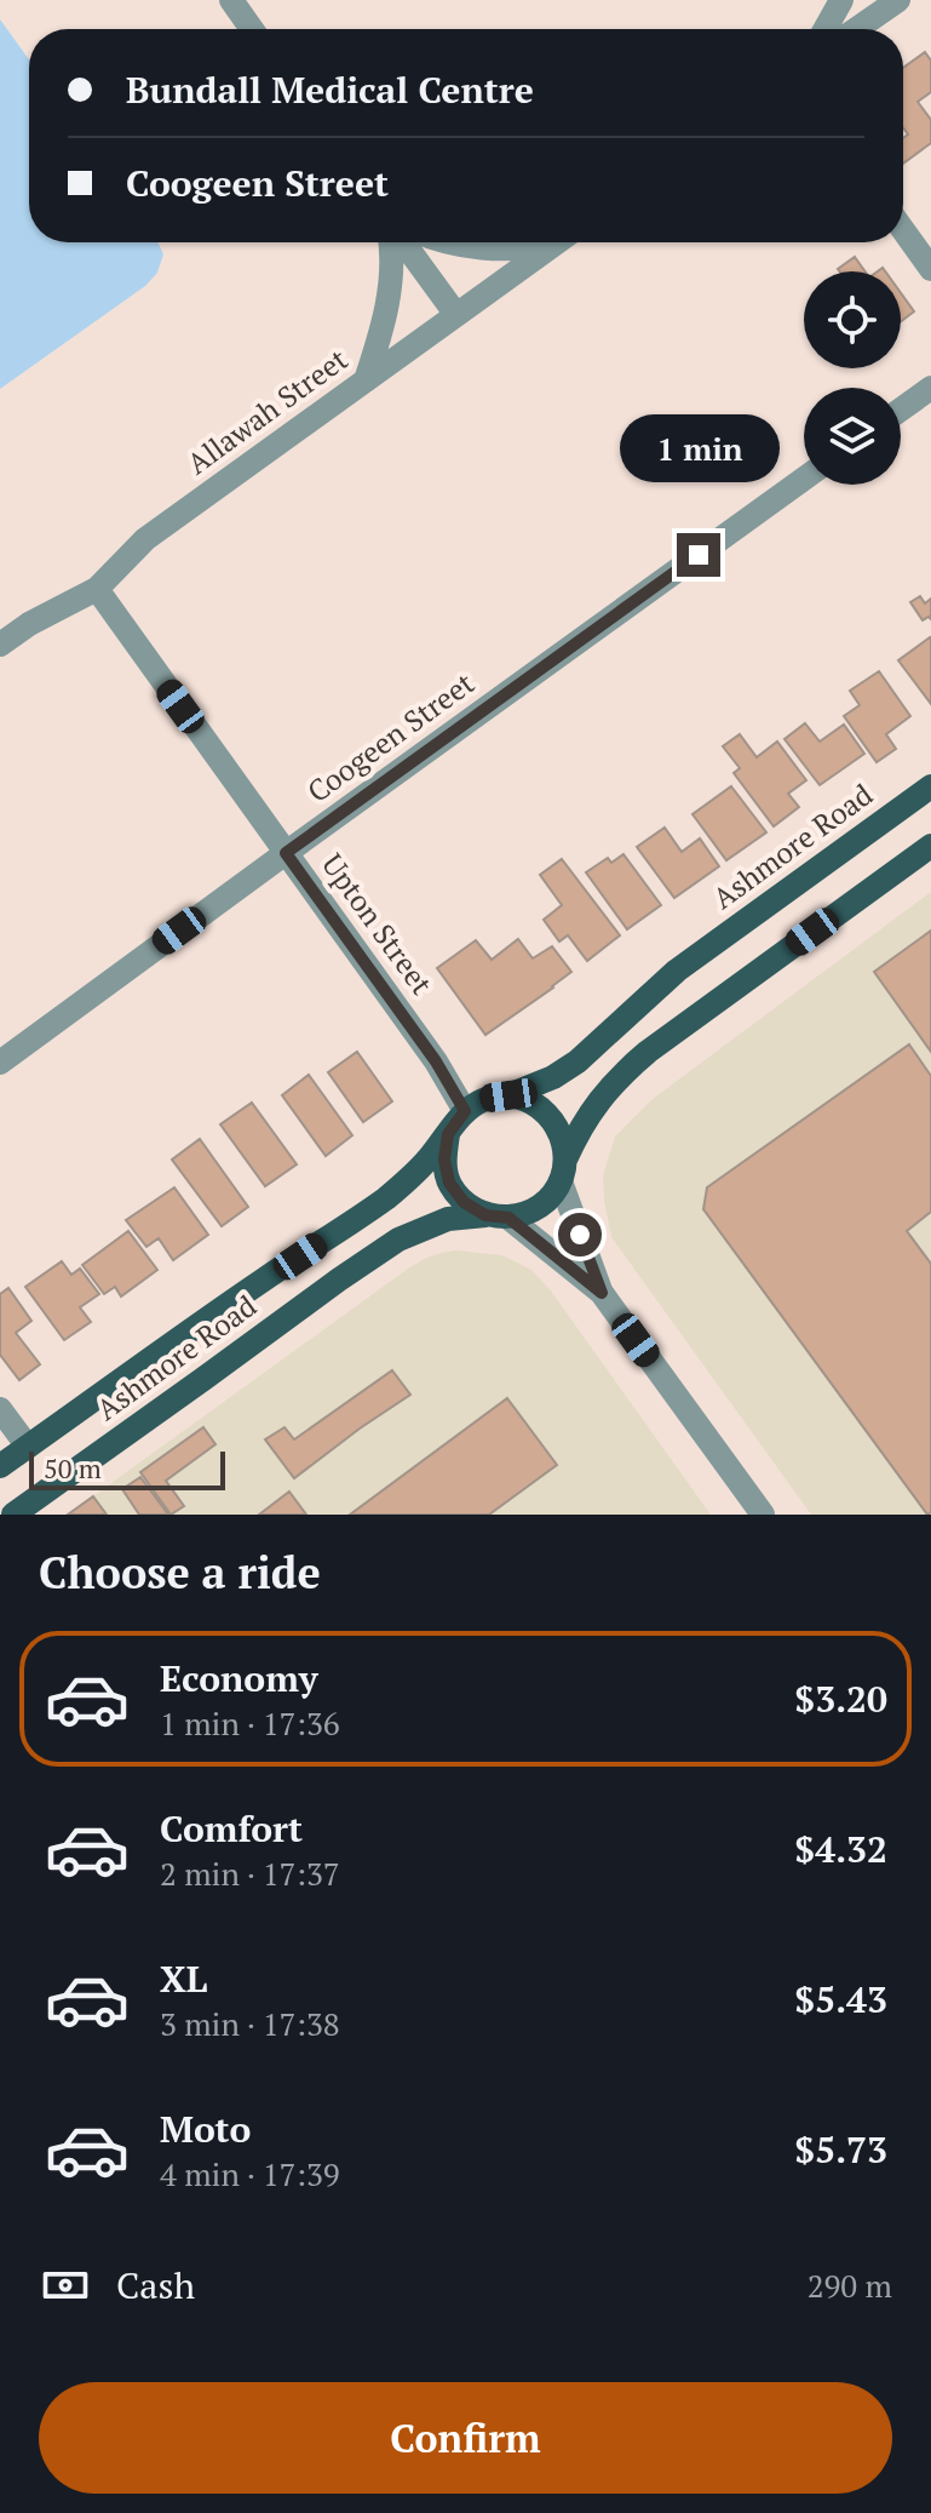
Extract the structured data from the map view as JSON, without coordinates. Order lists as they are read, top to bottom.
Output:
{
  "streets": {
    "main road": ["Ashmore Road"],
    "street": ["Allawah Street", "Coogeen Street", "Upton Street"]
  },
  "crossings": [
    ["Allawah Street", "Upton Street"],
    ["Coogeen Street", "Upton Street"],
    ["Ashmore Road", "Upton Street"]
  ],
  "scale_bar": "50 m",
  "page": {
    "banner": ["Bundall Medical Centre", "Coogeen Street"],
    "bubble": "1 min",
    "scale": "50 m",
    "heading": "Choose a ride",
    "list": [
      {
        "name": "Economy",
        "note": "1 min · 17:36",
        "value": "$3.20"
      },
      {
        "name": "Comfort",
        "note": "2 min · 17:37",
        "value": "$4.32"
      },
      {
        "name": "XL",
        "note": "3 min · 17:38",
        "value": "$5.43"
      },
      {
        "name": "Moto",
        "note": "4 min · 17:39",
        "value": "$5.73"
      }
    ],
    "pay": ["Cash", "290 m"],
    "buttons": "Confirm"
  }
}
